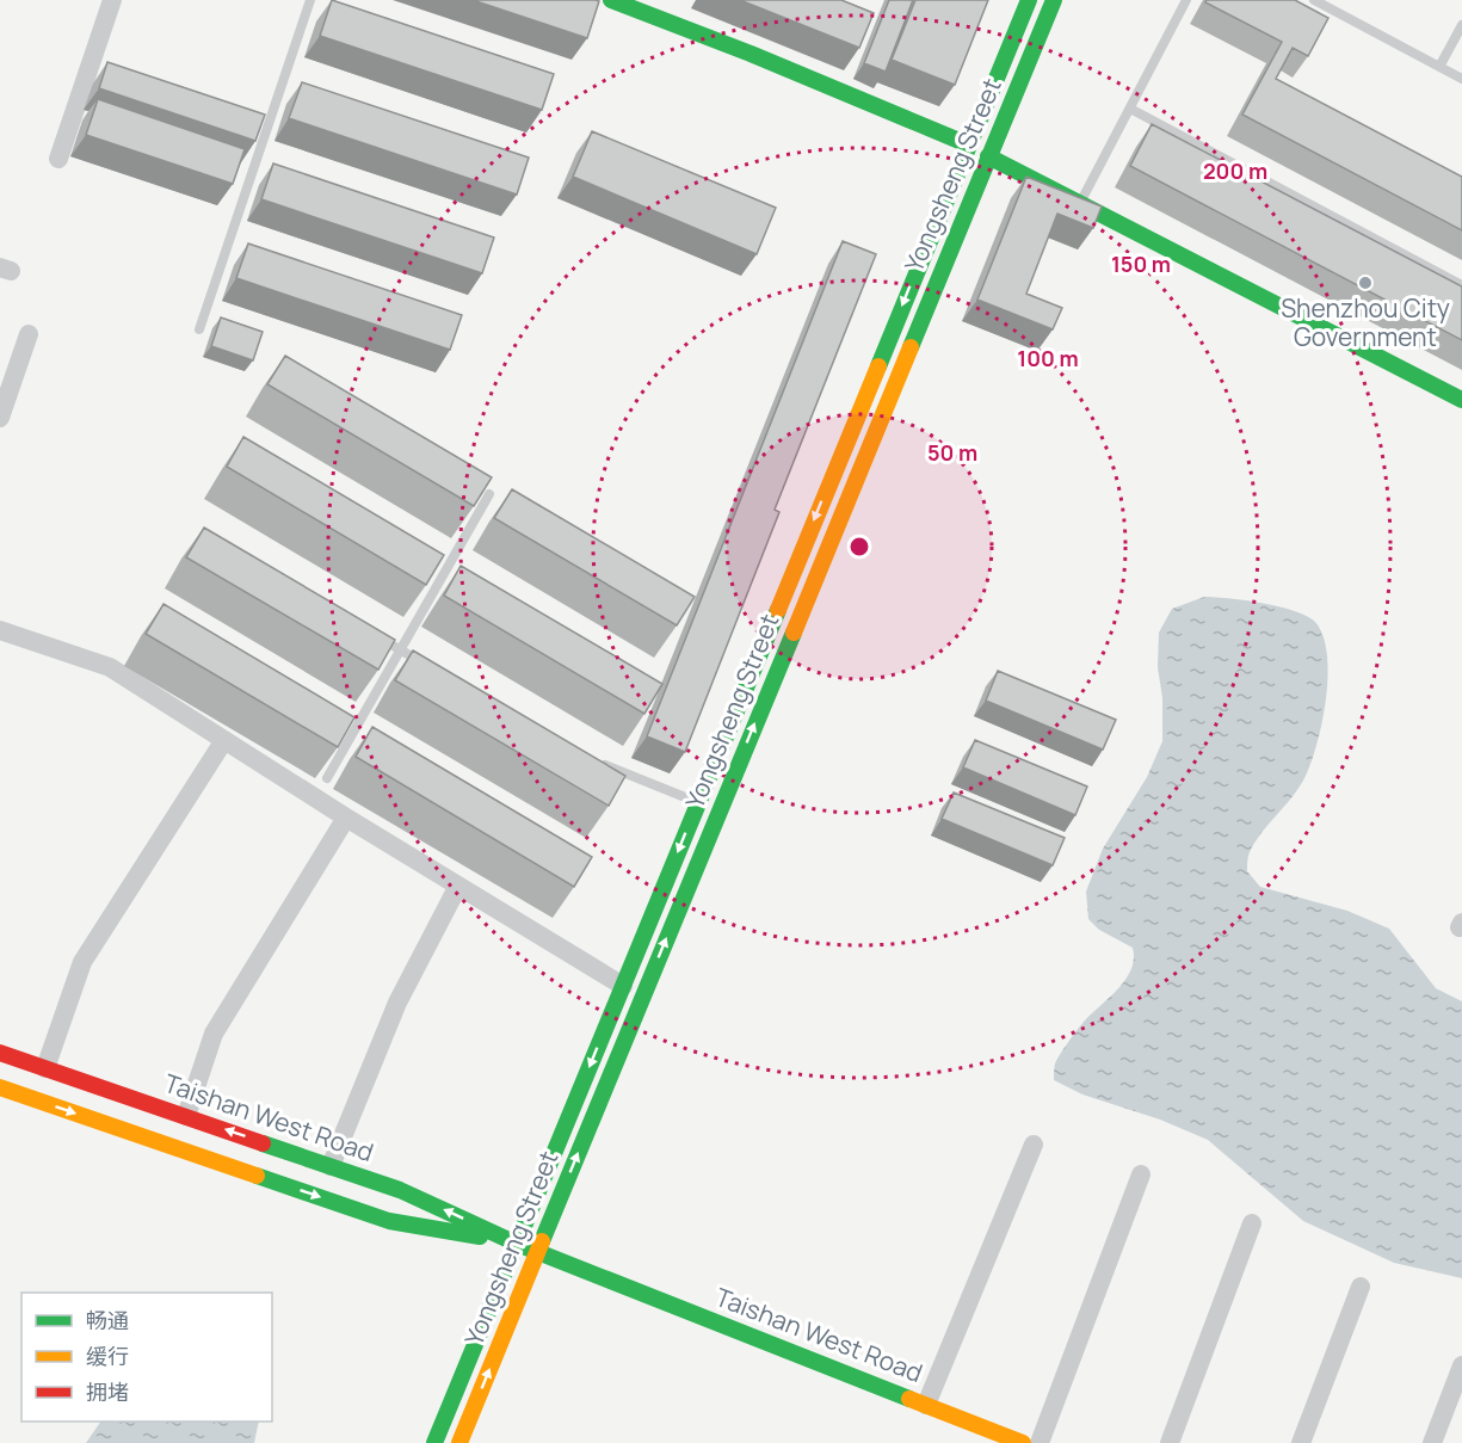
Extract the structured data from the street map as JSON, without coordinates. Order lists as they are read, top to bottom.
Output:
{
  "streets": {
    "main road": ["Yongsheng Street", "Taishan West Road"]
  },
  "crossings": [
    ["Yongsheng Street", "Taishan West Road"]
  ],
  "places": ["Shenzhou City Government"],
  "legend": ["畅通", "缓行", "拥堵"],
  "rings": [
    "200 m",
    "150 m",
    "100 m",
    "50 m"
  ]
}
